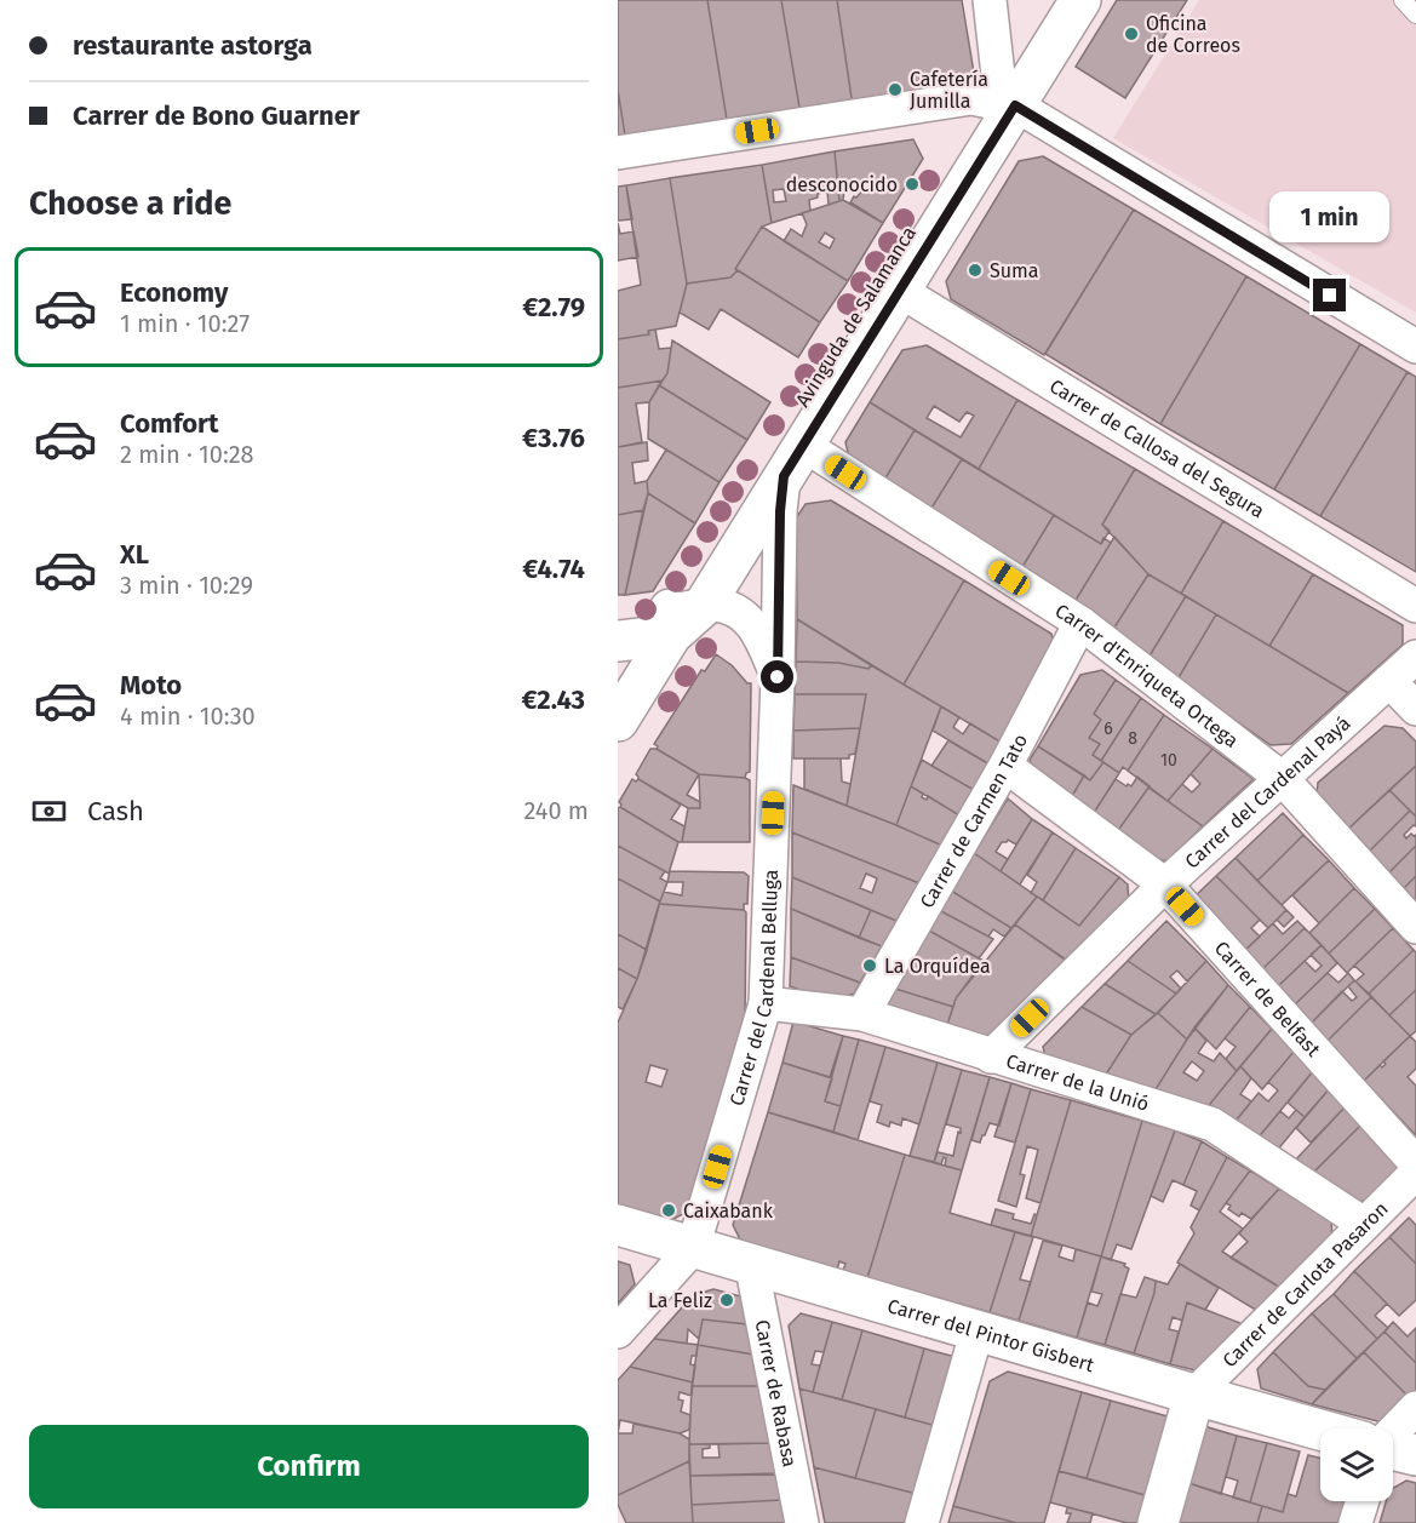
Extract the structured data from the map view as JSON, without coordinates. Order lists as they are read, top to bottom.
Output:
{
  "streets": {
    "main road": ["Avinguda de Salamanca", "Carrer del Pintor Gisbert"],
    "street": [
      "Carrer de Callosa del Segura",
      "Carrer d'Enriqueta Ortega",
      "Carrer del Cardenal Payá",
      "Carrer de Carmen Tato",
      "Carrer del Cardenal Belluga",
      "Carrer de Belfast",
      "Carrer de la Unió",
      "Carrer de Carlota Pasaron",
      "Carrer de Rabasa"
    ]
  },
  "crossings": [
    ["Avinguda de Salamanca", "Carrer de Callosa del Segura"],
    ["Avinguda de Salamanca", "Carrer d'Enriqueta Ortega"],
    ["Avinguda de Salamanca", "Carrer del Cardenal Belluga"],
    ["Carrer d'Enriqueta Ortega", "Carrer del Cardenal Payá"],
    ["Carrer d'Enriqueta Ortega", "Carrer de Carmen Tato"],
    ["Carrer d'Enriqueta Ortega", "Carrer del Cardenal Belluga"],
    ["Carrer del Cardenal Payá", "Carrer de Belfast"],
    ["Carrer del Cardenal Payá", "Carrer de la Unió"],
    ["Carrer de Carmen Tato", "Carrer de Belfast"],
    ["Carrer de Carmen Tato", "Carrer de la Unió"],
    ["Carrer del Cardenal Belluga", "Carrer de la Unió"],
    ["Carrer del Cardenal Belluga", "Carrer del Pintor Gisbert"],
    ["Carrer de la Unió", "Carrer de Carlota Pasaron"],
    ["Carrer de Carlota Pasaron", "Carrer del Pintor Gisbert"],
    ["Carrer del Pintor Gisbert", "Carrer de Rabasa"]
  ],
  "places": [
    "Oficina de Correos",
    "Cafetería Jumilla",
    "desconocido",
    "Suma",
    "La Orquídea",
    "Caixabank",
    "La Feliz"
  ],
  "house_numbers": ["6", "8", "10"],
  "page": {
    "banner": ["restaurante astorga", "Carrer de Bono Guarner"],
    "heading": "Choose a ride",
    "bubble": "1 min",
    "list": [
      {
        "name": "Economy",
        "note": "1 min · 10:27",
        "value": "€2.79"
      },
      {
        "name": "Comfort",
        "note": "2 min · 10:28",
        "value": "€3.76"
      },
      {
        "name": "XL",
        "note": "3 min · 10:29",
        "value": "€4.74"
      },
      {
        "name": "Moto",
        "note": "4 min · 10:30",
        "value": "€2.43"
      }
    ],
    "pay": ["Cash", "240 m"],
    "buttons": "Confirm"
  }
}
